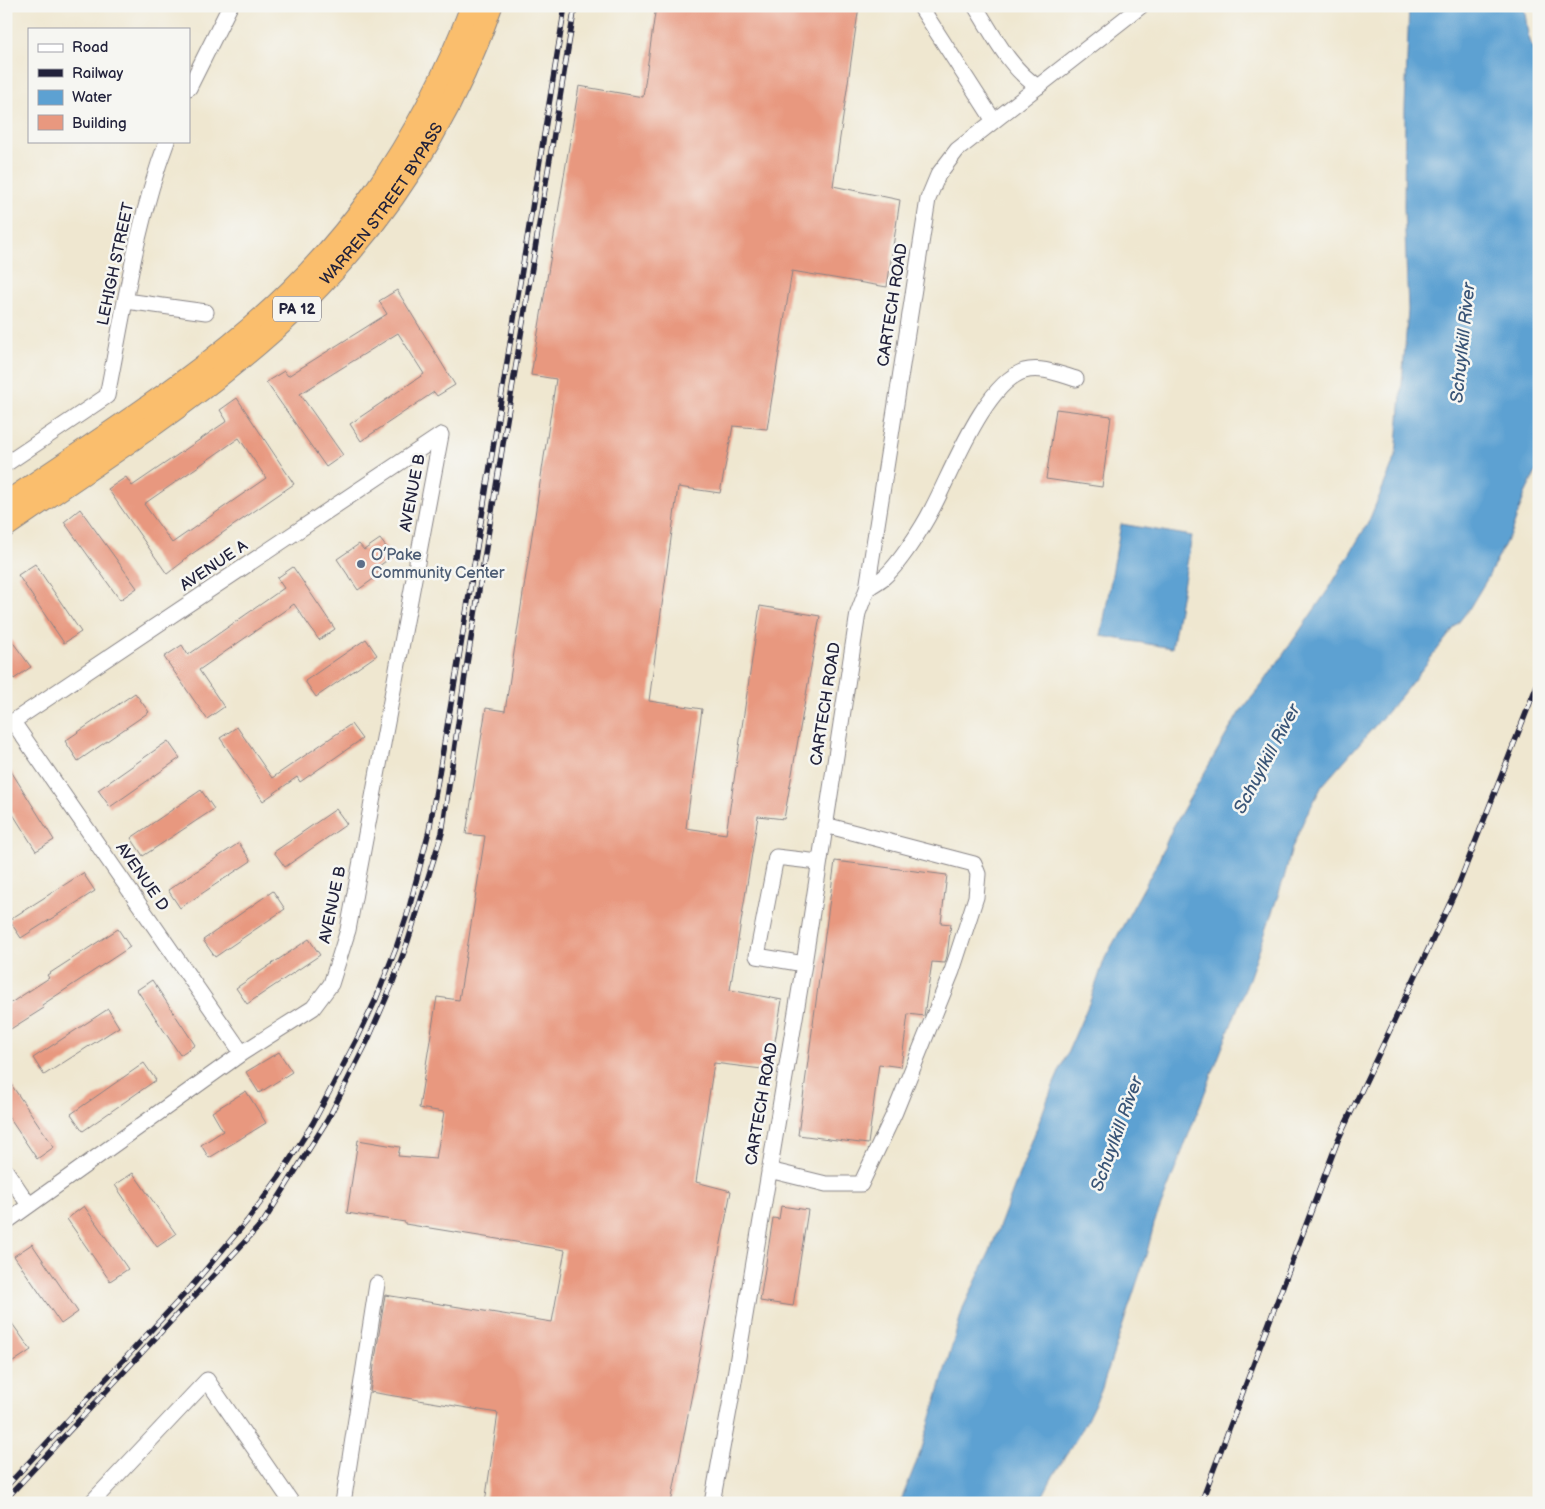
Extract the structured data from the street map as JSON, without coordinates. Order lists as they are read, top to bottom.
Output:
{
  "streets": {
    "highway": ["WARREN STREET BYPASS", "PA 12"],
    "street": [
      "LEHIGH STREET",
      "CARTECH ROAD",
      "AVENUE B",
      "AVENUE A",
      "AVENUE D"
    ]
  },
  "crossings": [
    ["AVENUE B", "AVENUE A"],
    ["AVENUE B", "AVENUE D"],
    ["AVENUE A", "AVENUE D"]
  ],
  "water": ["Schuylkill River"],
  "places": ["O’Pake Community Center"],
  "legend": [
    "Road",
    "Railway",
    "Water",
    "Building"
  ]
}
